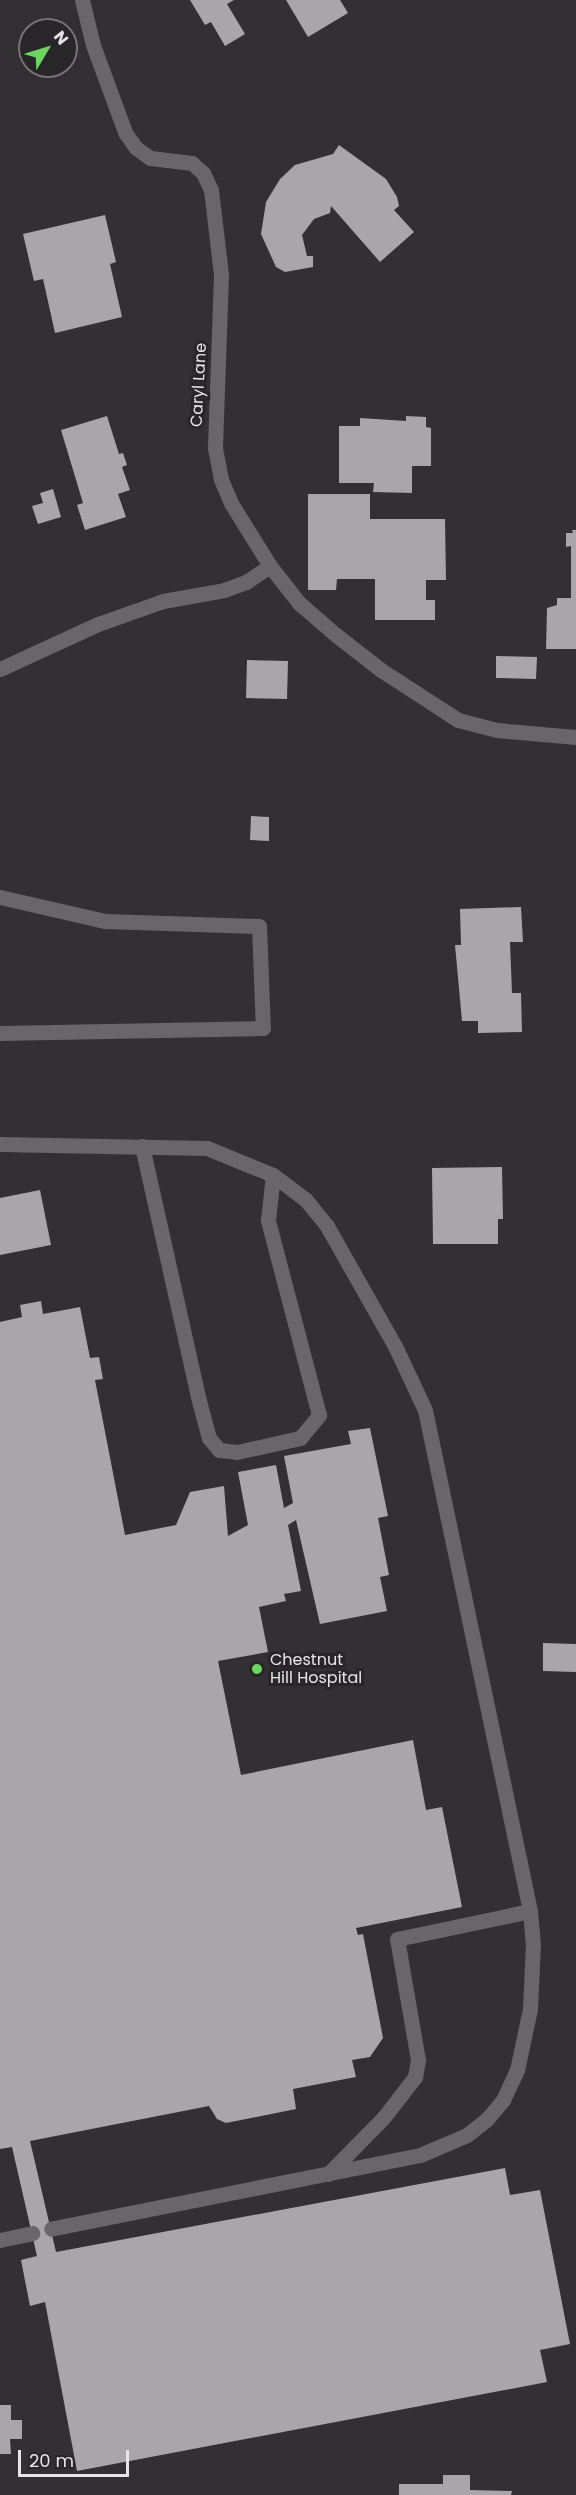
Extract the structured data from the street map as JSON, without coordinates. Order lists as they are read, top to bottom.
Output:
{
  "streets": {
    "street": ["Caryl Lane"]
  },
  "places": ["Chestnut Hill Hospital"],
  "scale_bar": "20 m",
  "north": "top right"
}
